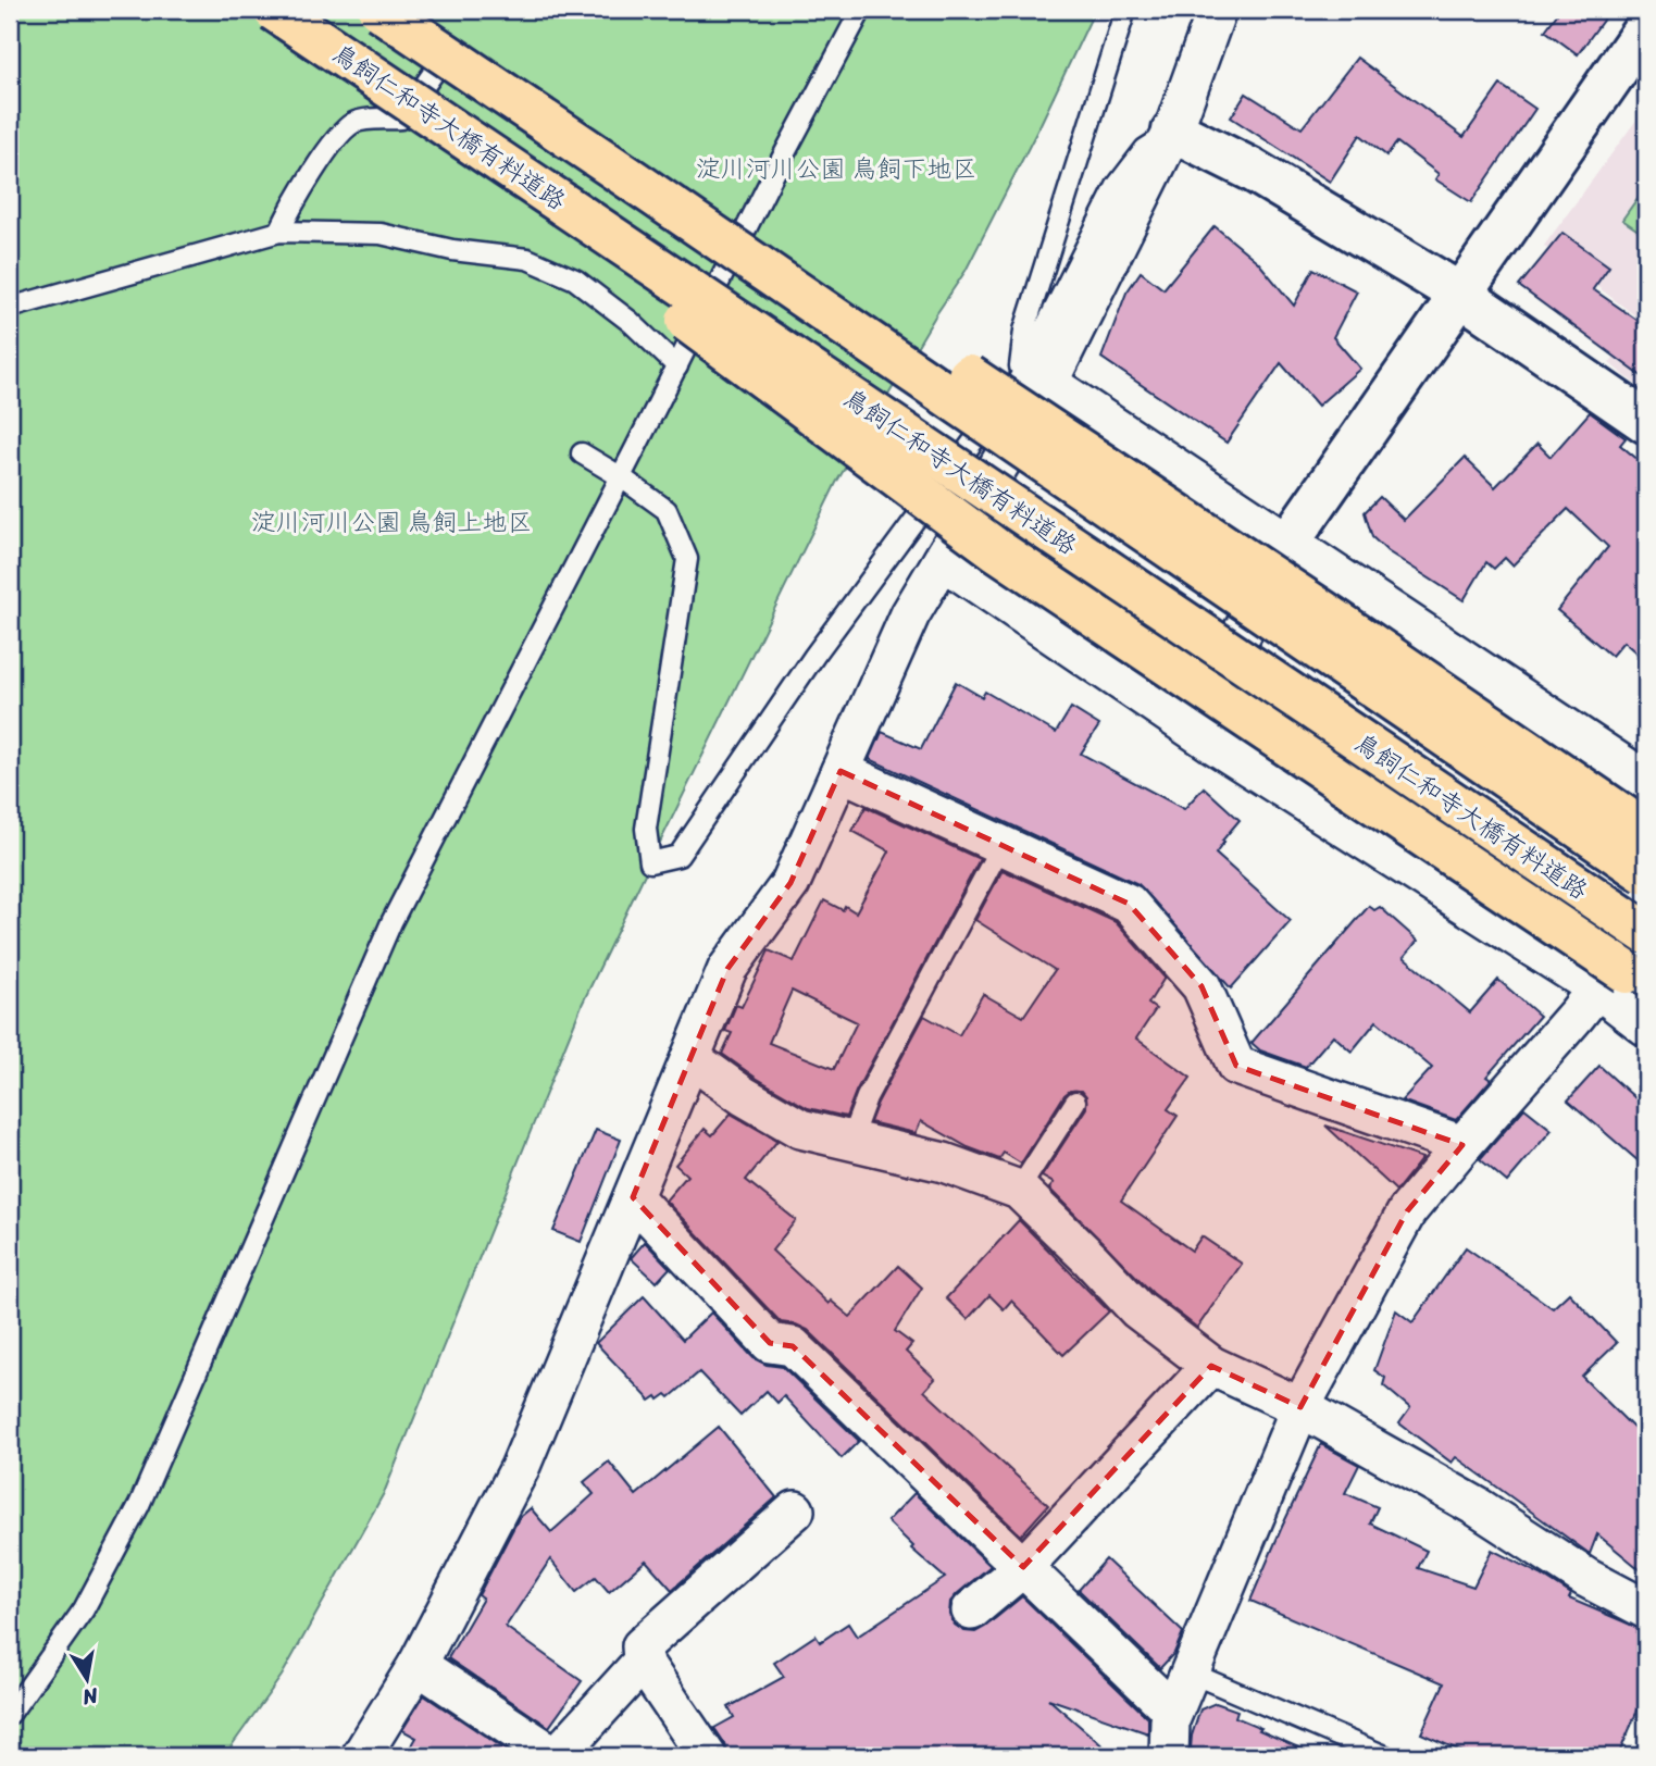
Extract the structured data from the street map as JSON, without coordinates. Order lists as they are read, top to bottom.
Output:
{
  "streets": {
    "main road": ["鳥飼仁和寺大橋有料道路"]
  },
  "parks": ["淀川河川公園 鳥飼下地区", "淀川河川公園 鳥飼上地区"],
  "north": "bottom"
}
